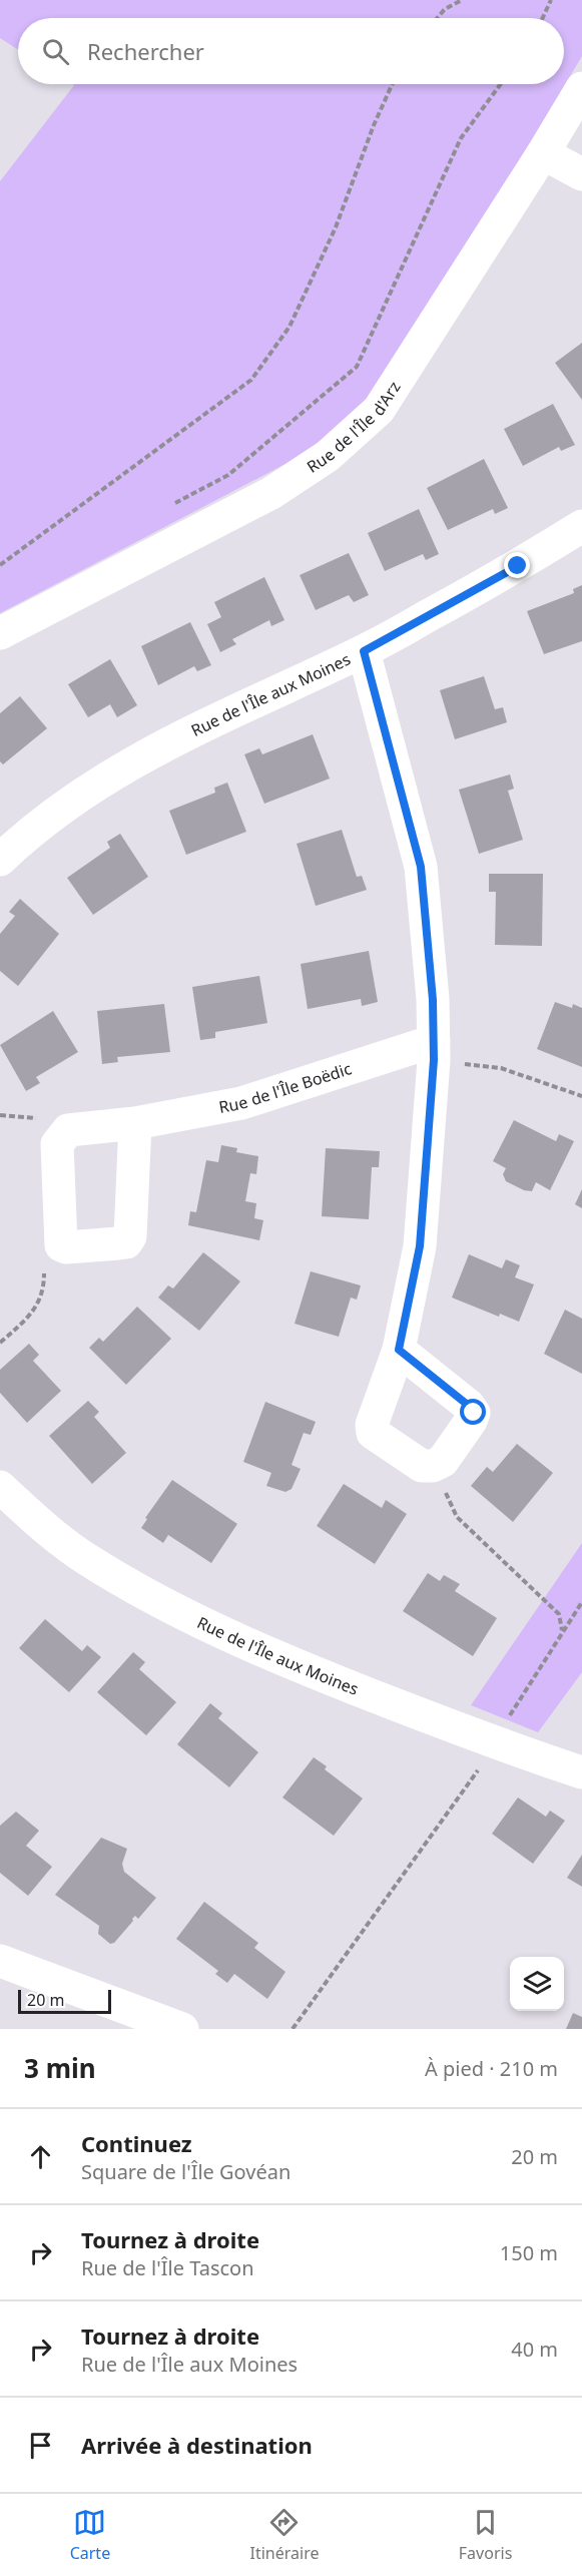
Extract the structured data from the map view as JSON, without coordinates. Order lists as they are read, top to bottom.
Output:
{
  "streets": {
    "street": ["Rue de l'Île d'Arz", "Rue de l'Île aux Moines", "Rue de l'Île Boëdic"]
  },
  "scale_bar": "20 m",
  "page": {
    "search": "Rechercher",
    "scale": "20 m",
    "heading": ["3 min", "À pied · 210 m"],
    "list": [
      ["Continuez", "Square de l'Île Govéan", "20 m"],
      ["Tournez à droite", "Rue de l'Île Tascon", "150 m"],
      ["Tournez à droite", "Rue de l'Île aux Moines", "40 m"],
      "Arrivée à destination"
    ],
    "nav": ["Carte", "Itinéraire", "Favoris"]
  }
}
